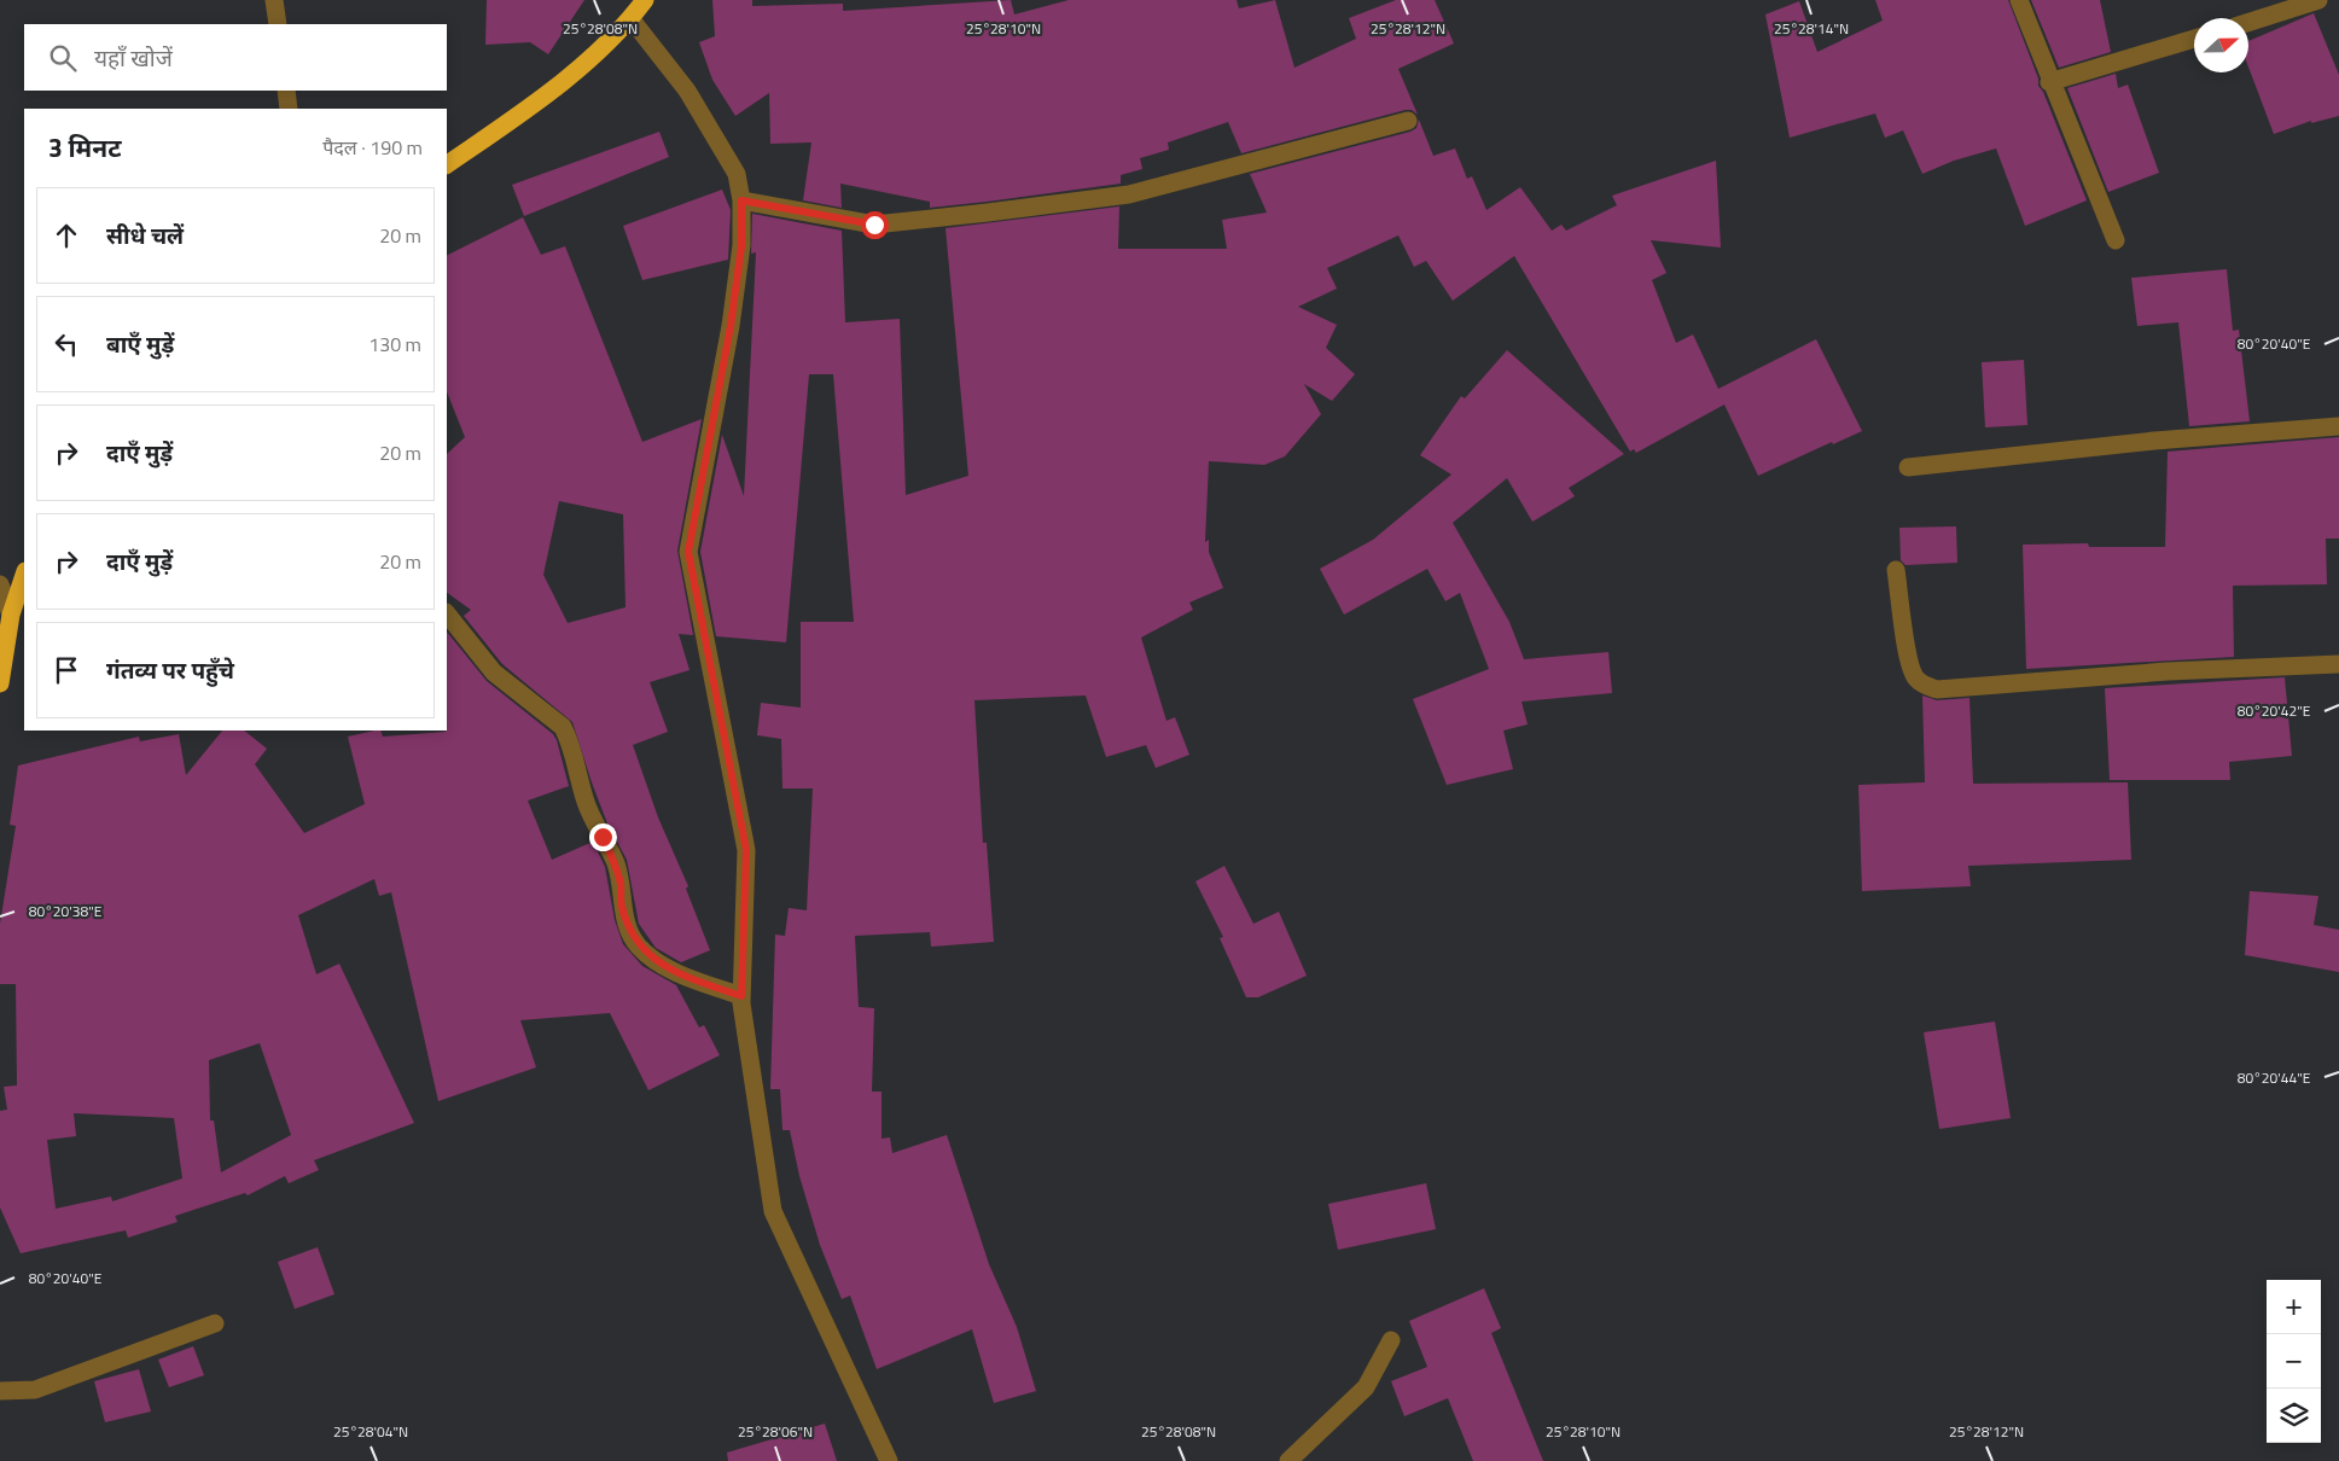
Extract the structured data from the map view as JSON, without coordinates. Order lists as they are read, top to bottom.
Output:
{
  "north": "right",
  "page": {
    "search": "यहाँ खोजें",
    "heading": ["3 मिनट", "पैदल · 190 m"],
    "list": [
      ["सीधे चलें", "20 m"],
      ["बाएँ मुड़ें", "130 m"],
      ["दाएँ मुड़ें", "20 m"],
      ["दाएँ मुड़ें", "20 m"],
      "गंतव्य पर पहुँचे"
    ],
    "map_buttons": ["+", "−"]
  },
  "coordinates": [
    "25°28'08\"N",
    "25°28'10\"N",
    "25°28'12\"N",
    "25°28'14\"N",
    "80°20'40\"E",
    "80°20'42\"E",
    "80°20'38\"E",
    "80°20'44\"E",
    "25°28'04\"N",
    "25°28'06\"N"
  ]
}
